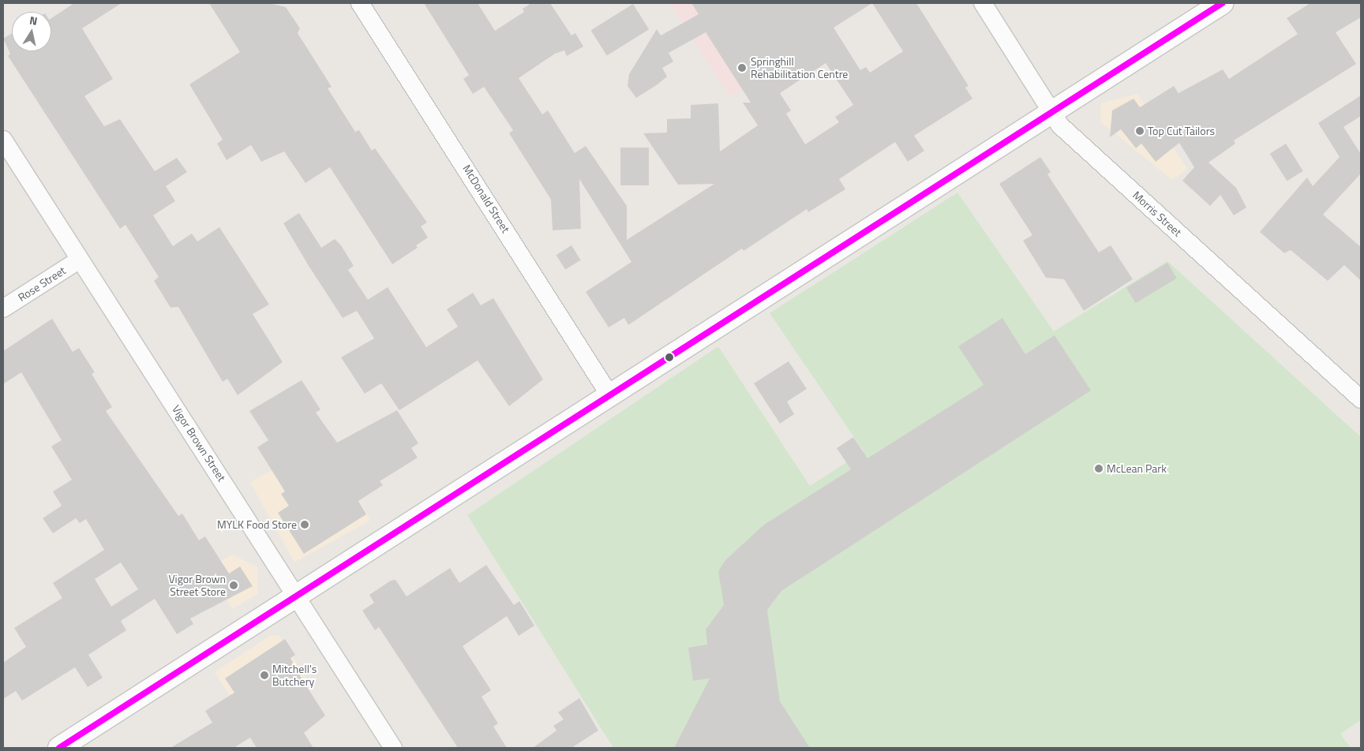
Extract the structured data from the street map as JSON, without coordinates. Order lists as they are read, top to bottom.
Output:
{
  "streets": {
    "street": [
      "McDonald Street",
      "Morris Street",
      "Rose Street",
      "Vigor Brown Street"
    ]
  },
  "crossings": [
    ["Rose Street", "Vigor Brown Street"]
  ],
  "places": [
    "Springhill Rehabilitation Centre",
    "Top Cut Tailors",
    "McLean Park",
    "MYLK Food Store",
    "Vigor Brown Street Store",
    "Mitchell's Butchery"
  ],
  "north": "top"
}
